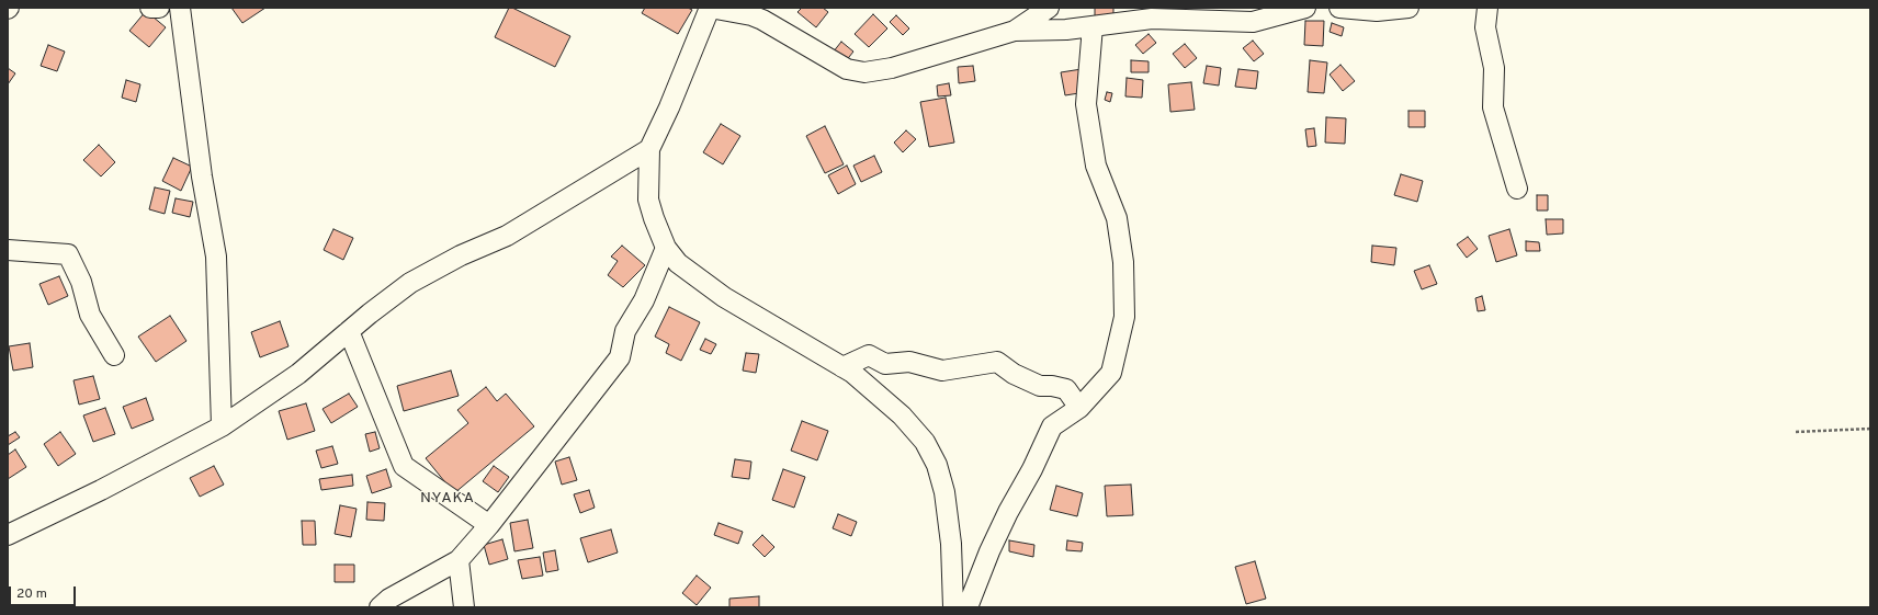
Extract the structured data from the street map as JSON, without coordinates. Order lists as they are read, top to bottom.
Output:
{
  "districts": ["NYAKA"],
  "scale_bar": "20 m"
}
